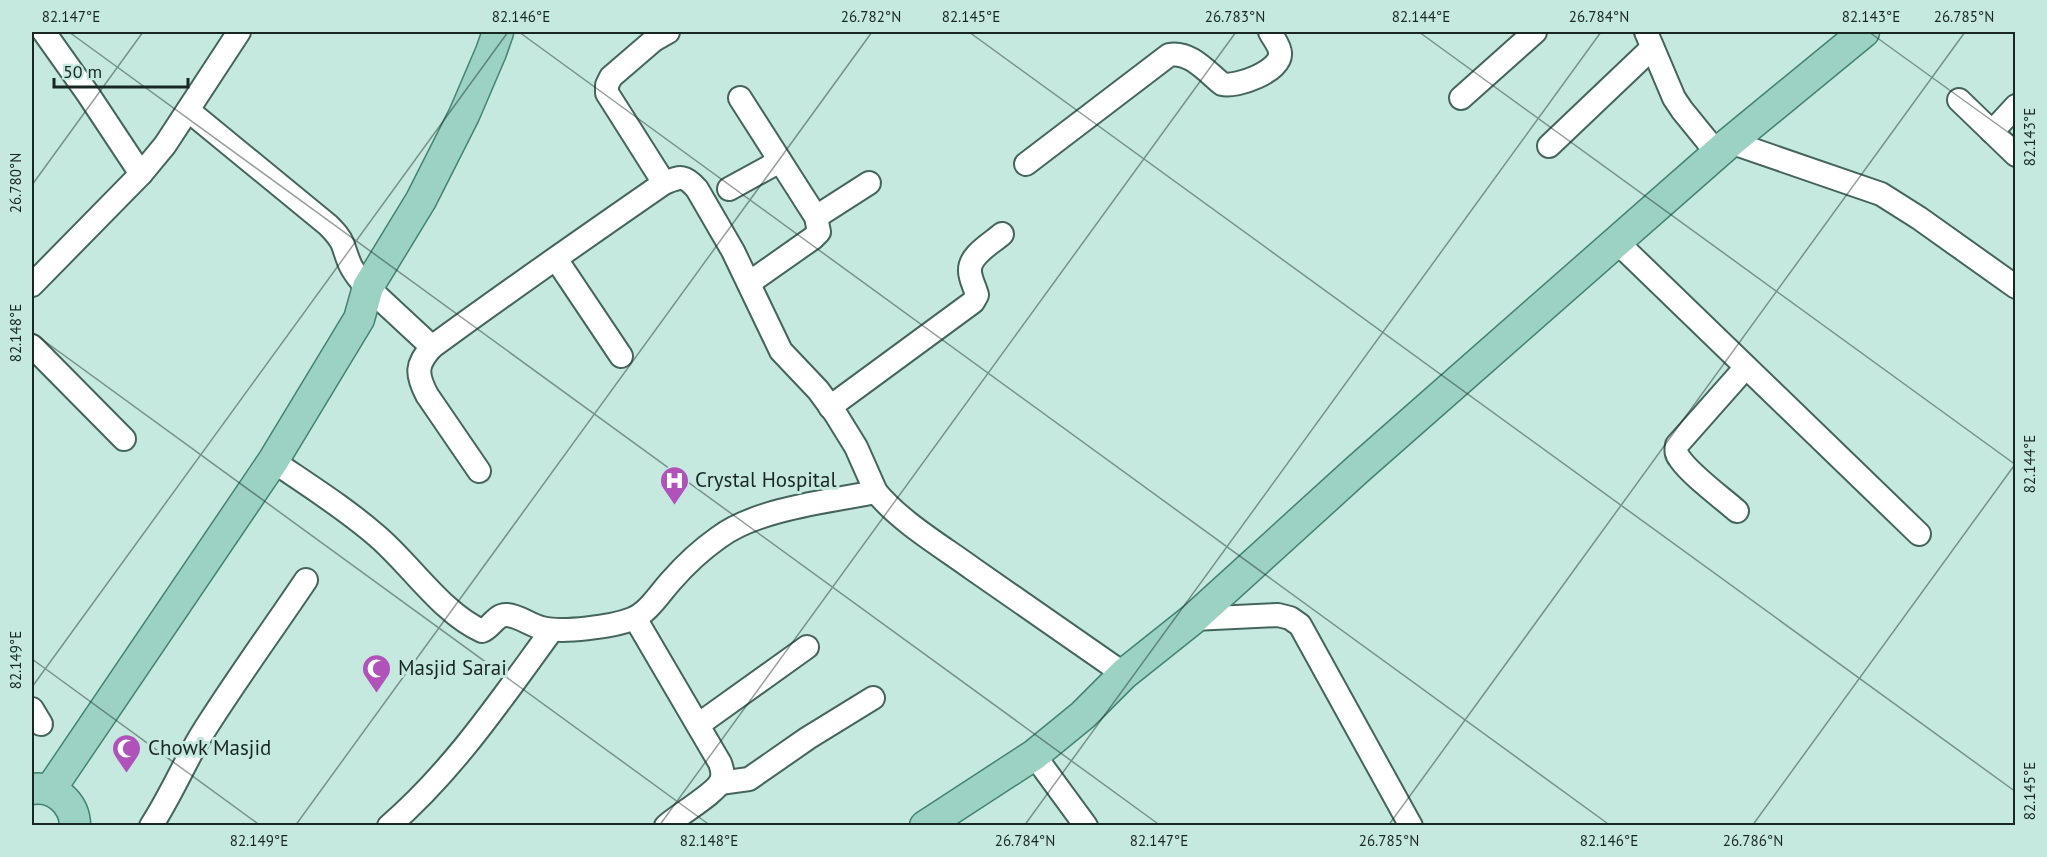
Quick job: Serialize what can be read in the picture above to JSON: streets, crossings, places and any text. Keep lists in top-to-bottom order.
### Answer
{
  "places": {
    "hospital": ["Crystal Hospital"],
    "mosque": ["Masjid Sarai", "Chowk Masjid"]
  },
  "scale_bar": "50 m",
  "coordinates": [
    "82.147°E",
    "82.146°E",
    "26.782°N",
    "82.145°E",
    "26.783°N",
    "82.144°E",
    "26.784°N",
    "82.143°E",
    "26.785°N",
    "26.780°N",
    "82.148°E",
    "82.149°E",
    "26.786°N"
  ]
}
